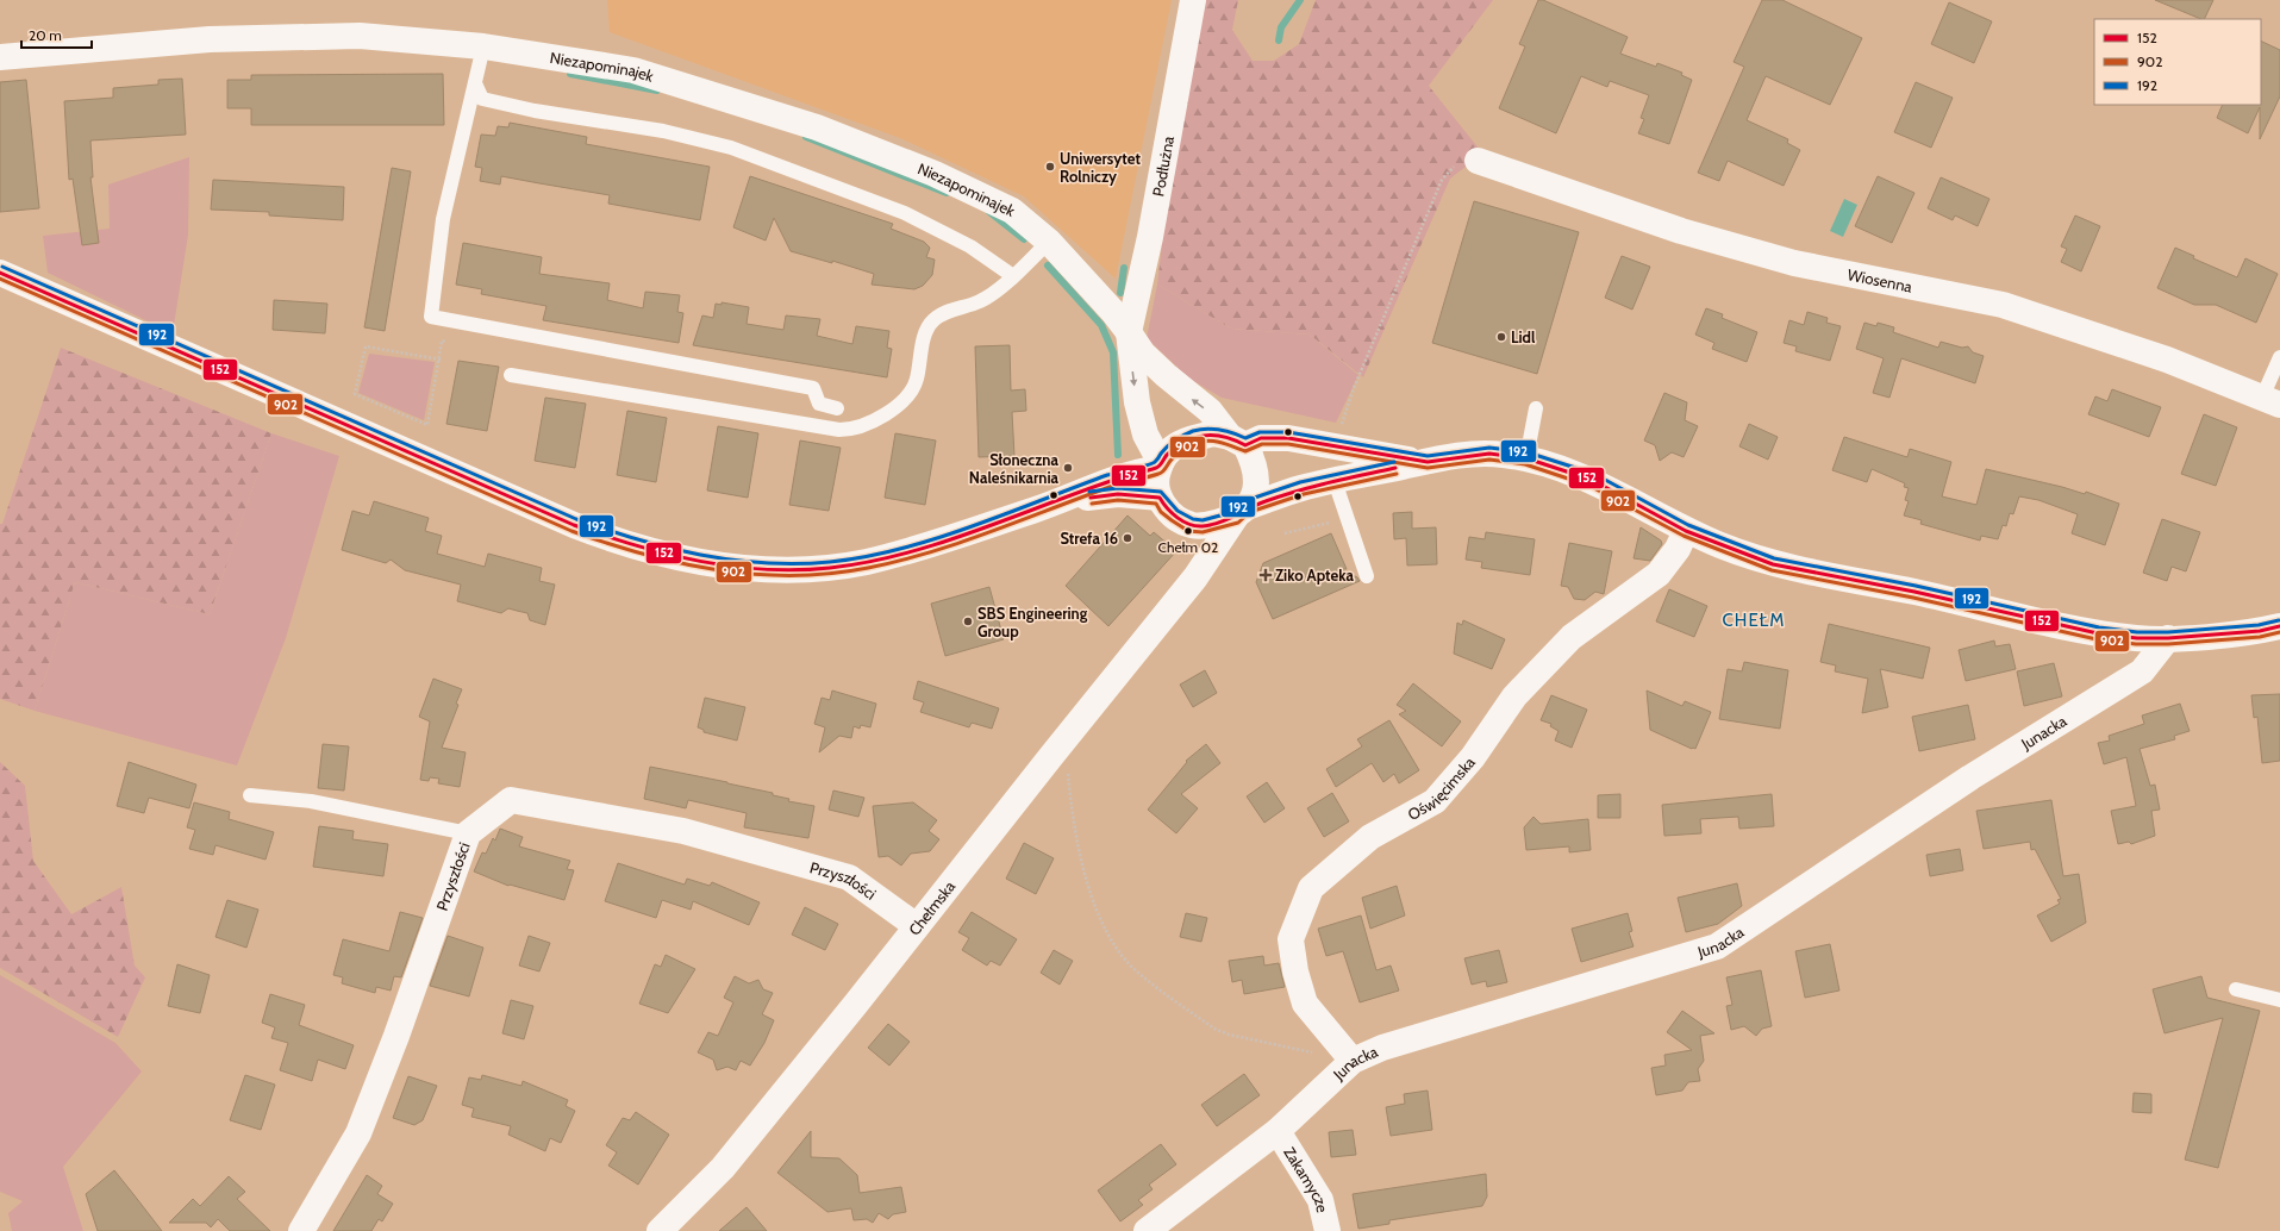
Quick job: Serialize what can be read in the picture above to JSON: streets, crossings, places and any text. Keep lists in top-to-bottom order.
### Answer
{
  "streets": {
    "street": [
      "Niezapominajek",
      "Podłużna",
      "Wiosenna",
      "Junacka",
      "Oświęcimska",
      "Przyszłości",
      "Chełmska",
      "Zakamycze"
    ]
  },
  "crossings": [
    ["Niezapominajek", "Podłużna"],
    ["Podłużna", "Chełmska"],
    ["Junacka", "Oświęcimska"],
    ["Junacka", "Zakamycze"],
    ["Przyszłości", "Chełmska"]
  ],
  "districts": ["CHEŁM"],
  "places": {
    "other": [
      "Uniwersytet Rolniczy",
      "Lidl",
      "Słoneczna Naleśnikarnia",
      "Chełm 02",
      "Strefa 16",
      "SBS Engineering Group"
    ],
    "health": ["Ziko Apteka"]
  },
  "lines": ["transit line 192", "transit line 152", "transit line 902"],
  "legend": ["152", "902", "192"],
  "scale_bar": "20 m"
}
